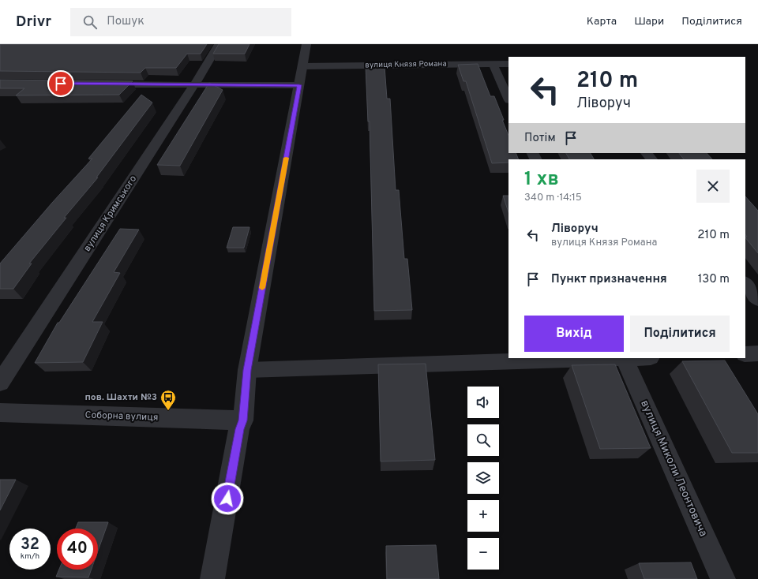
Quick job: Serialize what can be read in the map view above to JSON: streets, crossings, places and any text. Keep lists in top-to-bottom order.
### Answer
{
  "streets": {
    "street": [
      "вулиця Князя Романа",
      "вулиця Кримського",
      "Соборна вулиця",
      "вулиця Миколи Леонтовича"
    ]
  },
  "places": {
    "bus stop": ["пов. Шахти №3"]
  },
  "page": {
    "header": "Drivr",
    "search": "Пошук",
    "nav": ["Карта", "Шари", "Поділитися"],
    "turn": ["210 m", "Ліворуч"],
    "then": "Потім",
    "heading": ["1 хв", "340 m · 14:15"],
    "list": [
      {
        "name": "Ліворуч",
        "note": "вулиця Князя Романа",
        "value": "210 m"
      },
      {
        "name": "Пункт призначення",
        "value": "130 m"
      }
    ],
    "buttons": ["Вихід", "Поділитися"],
    "map_buttons": ["+", "−"],
    "speed": "32 km/h",
    "limit": "40"
  }
}
